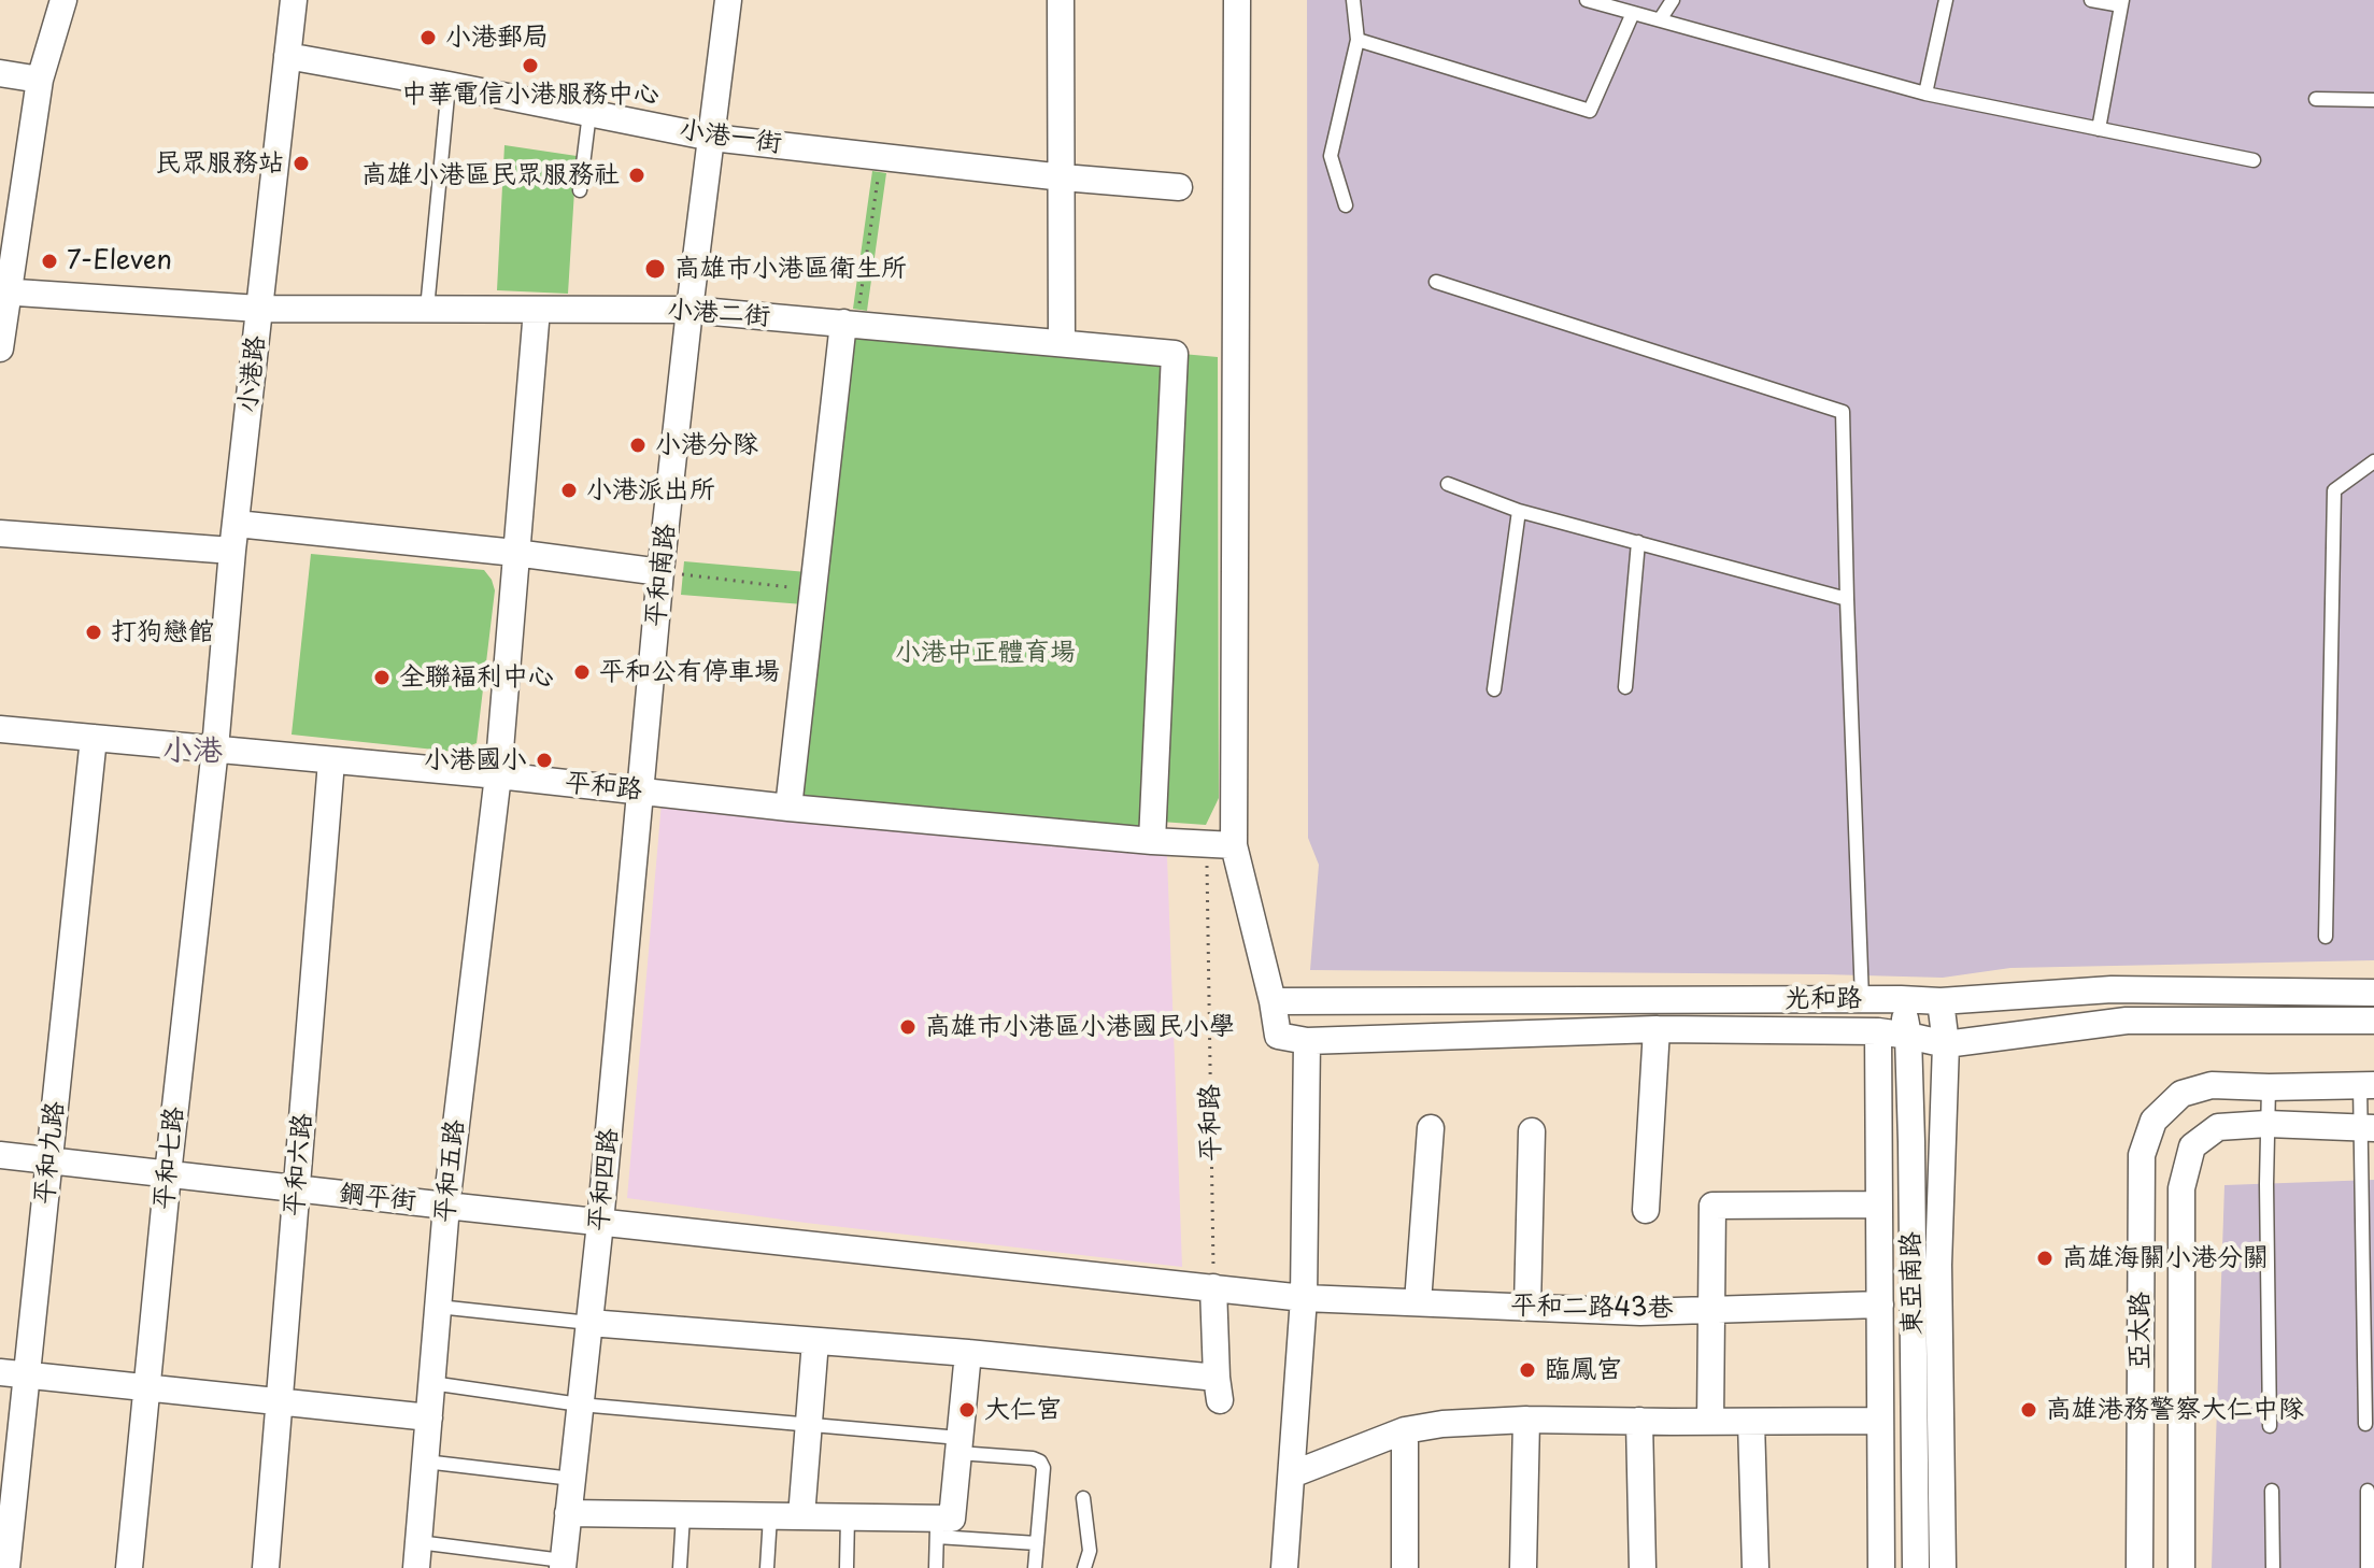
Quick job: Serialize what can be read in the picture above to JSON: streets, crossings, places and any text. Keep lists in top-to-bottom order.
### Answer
{
  "streets": {
    "street": [
      "小港一街",
      "小港二街",
      "小港路",
      "平和南路",
      "平和路",
      "光和路",
      "平和九路",
      "平和七路",
      "平和六路",
      "平和五路",
      "平和四路",
      "鋼平街",
      "東亞南路",
      "平和二路43巷",
      "亞太路"
    ]
  },
  "crossings": [
    ["小港一街", "小港路"],
    ["小港一街", "平和南路"],
    ["小港二街", "小港路"],
    ["小港二街", "平和南路"],
    ["小港二街", "平和路"],
    ["小港二街", "平和五路"],
    ["小港路", "平和路"],
    ["小港路", "平和七路"],
    ["平和南路", "平和路"],
    ["平和南路", "平和四路"],
    ["平和路", "平和九路"],
    ["平和路", "平和七路"],
    ["平和路", "平和六路"],
    ["平和路", "平和五路"],
    ["平和路", "平和四路"],
    ["平和路", "鋼平街"],
    ["平和路", "平和二路43巷"],
    ["光和路", "東亞南路"],
    ["平和九路", "鋼平街"],
    ["平和七路", "鋼平街"],
    ["平和六路", "鋼平街"],
    ["平和五路", "鋼平街"],
    ["平和四路", "鋼平街"],
    ["鋼平街", "平和二路43巷"]
  ],
  "districts": ["小港"],
  "parks": ["小港中正體育場"],
  "places": [
    "小港郵局",
    "中華電信小港服務中心",
    "民眾服務站",
    "高雄小港區民眾服務社",
    "7-Eleven",
    "高雄市小港區衛生所",
    "小港分隊",
    "小港派出所",
    "打狗戀館",
    "平和公有停車場",
    "全聯褔利中心",
    "小港國小",
    "高雄市小港區小港國民小學",
    "高雄海關小港分關",
    "臨鳳宮",
    "大仁宮",
    "高雄港務警察大仁中隊"
  ]
}
